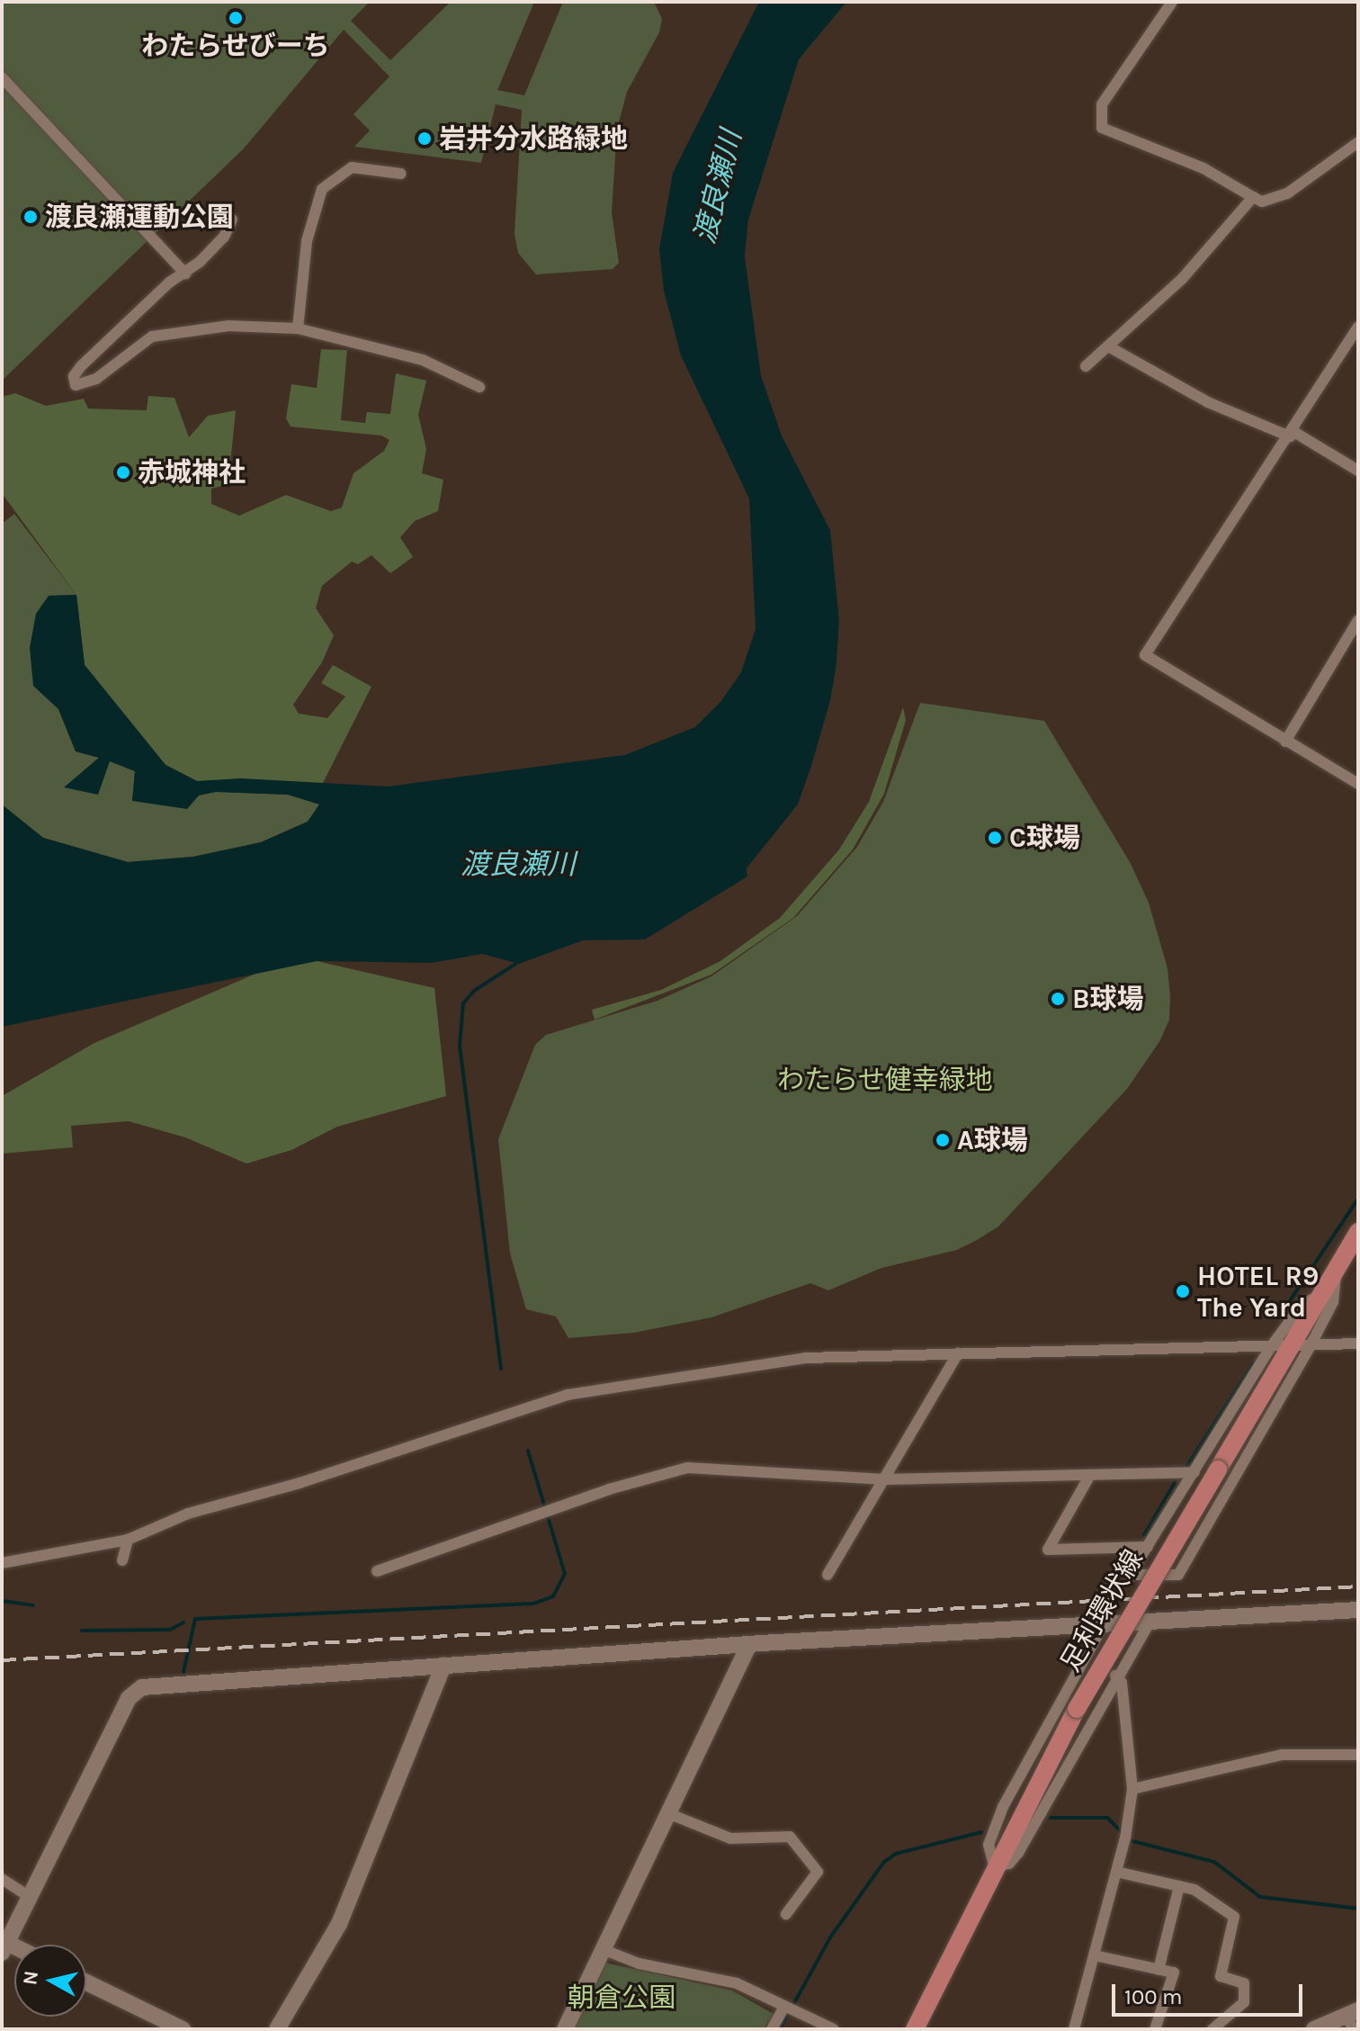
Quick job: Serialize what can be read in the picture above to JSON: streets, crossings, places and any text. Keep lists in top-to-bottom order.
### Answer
{
  "streets": {
    "main road": ["足利環状線"]
  },
  "water": ["渡良瀬川"],
  "parks": ["わたらせ健幸緑地", "朝倉公園"],
  "places": [
    "わたらせびーち",
    "岩井分水路緑地",
    "渡良瀬運動公園",
    "赤城神社",
    "C球場",
    "B球場",
    "A球場",
    "HOTEL R9 The Yard"
  ],
  "scale_bar": "100 m",
  "north": "left"
}
